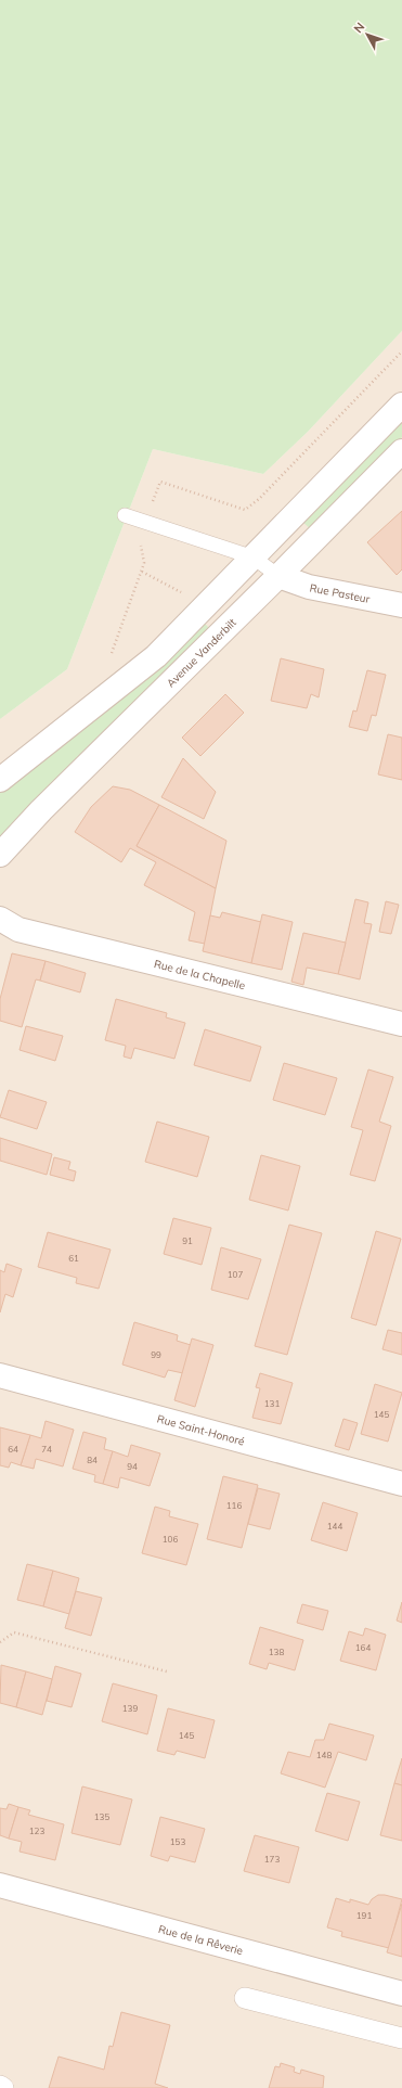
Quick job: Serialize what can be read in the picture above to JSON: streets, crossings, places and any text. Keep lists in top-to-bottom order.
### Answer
{
  "streets": {
    "street": [
      "Rue Pasteur",
      "Avenue Vanderbilt",
      "Rue de la Chapelle",
      "Rue Saint-Honoré",
      "Rue de la Rêverie"
    ]
  },
  "crossings": [
    ["Rue Pasteur", "Avenue Vanderbilt"]
  ],
  "house_numbers": [
    "91",
    "61",
    "107",
    "99",
    "131",
    "145",
    "64",
    "74",
    "84",
    "94",
    "116",
    "144",
    "106",
    "164",
    "138",
    "139",
    "145",
    "148",
    "135",
    "123",
    "153",
    "173",
    "191"
  ],
  "north": "top left"
}
